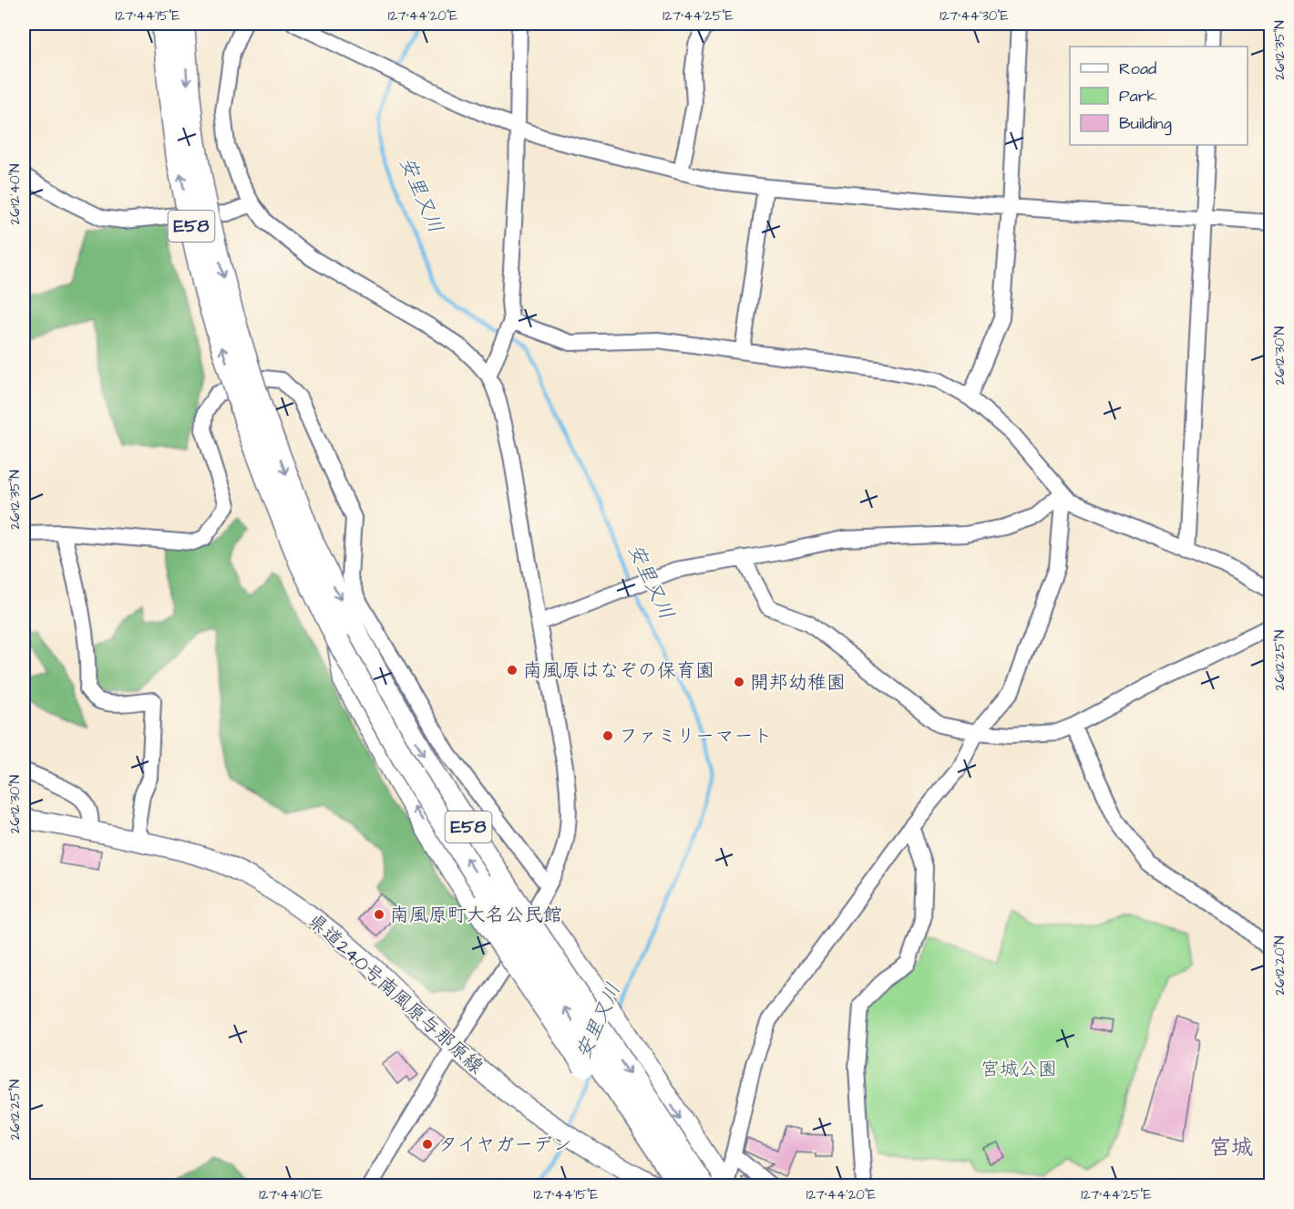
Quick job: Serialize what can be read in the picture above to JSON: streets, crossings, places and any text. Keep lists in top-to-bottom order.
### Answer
{
  "streets": {
    "highway": ["E58"],
    "main road": ["県道240号南風原与那原線"]
  },
  "districts": ["宮城"],
  "water": ["安里又川"],
  "parks": ["宮城公園"],
  "places": [
    "南風原はなぞの保育園",
    "開邦幼稚園",
    "ファミリーマート",
    "南風原町大名公民館",
    "タイヤガーデン"
  ],
  "legend": ["Road", "Park", "Building"],
  "coordinates": [
    "127°44'15\"E",
    "127°44'20\"E",
    "127°44'25\"E",
    "127°44'30\"E",
    "26°12'35\"N",
    "26°12'40\"N",
    "26°12'30\"N",
    "26°12'25\"N",
    "26°12'20\"N",
    "127°44'10\"E"
  ]
}
